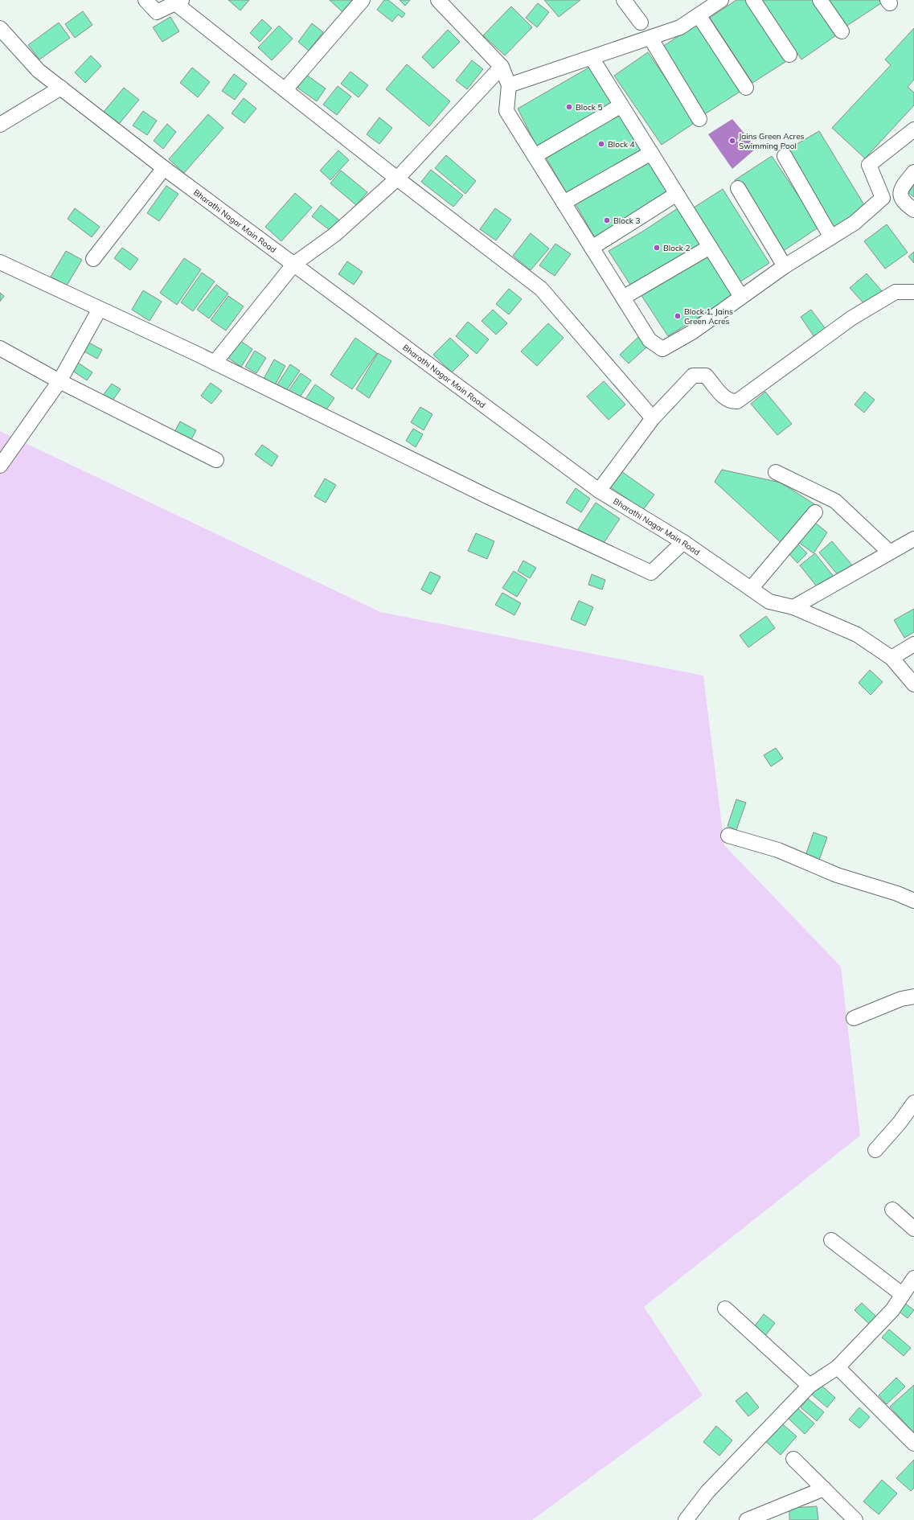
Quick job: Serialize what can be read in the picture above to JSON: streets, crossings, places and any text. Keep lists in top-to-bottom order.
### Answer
{
  "streets": {
    "street": ["Bharathi Nagar Main Road"]
  },
  "places": [
    "Block 5",
    "Jains Green Acres Swimming Pool",
    "Block 4",
    "Block 3",
    "Block 2",
    "Block 1, Jains Green Acres"
  ]
}
